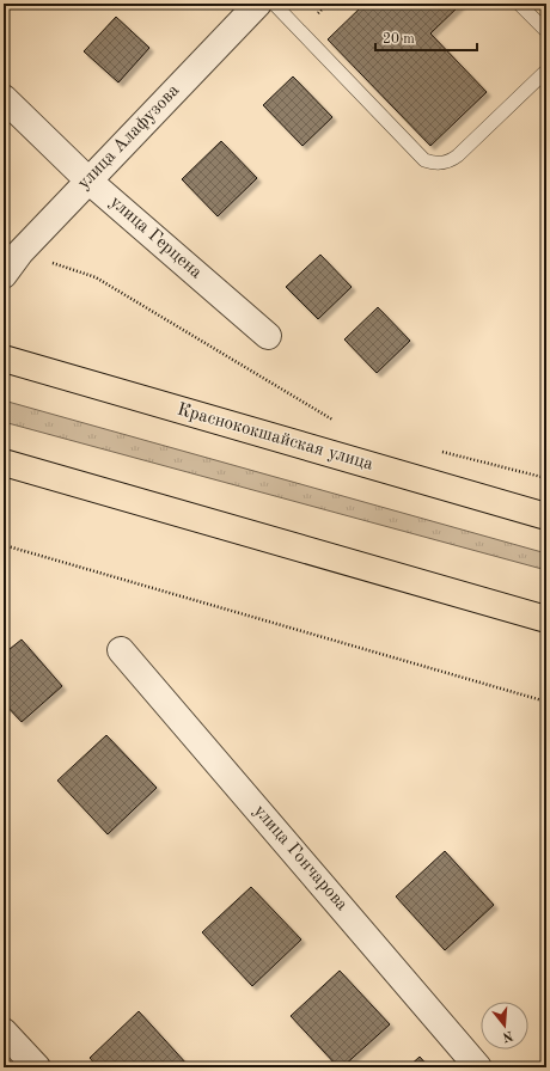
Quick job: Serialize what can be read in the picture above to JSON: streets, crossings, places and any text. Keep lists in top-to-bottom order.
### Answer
{
  "streets": {
    "main road": ["Краснококшайская улица"],
    "street": ["улица Алафузова", "улица Герцена", "улица Гончарова"]
  },
  "crossings": [
    ["улица Алафузова", "улица Герцена"]
  ],
  "scale_bar": "20 m",
  "north": "bottom"
}
